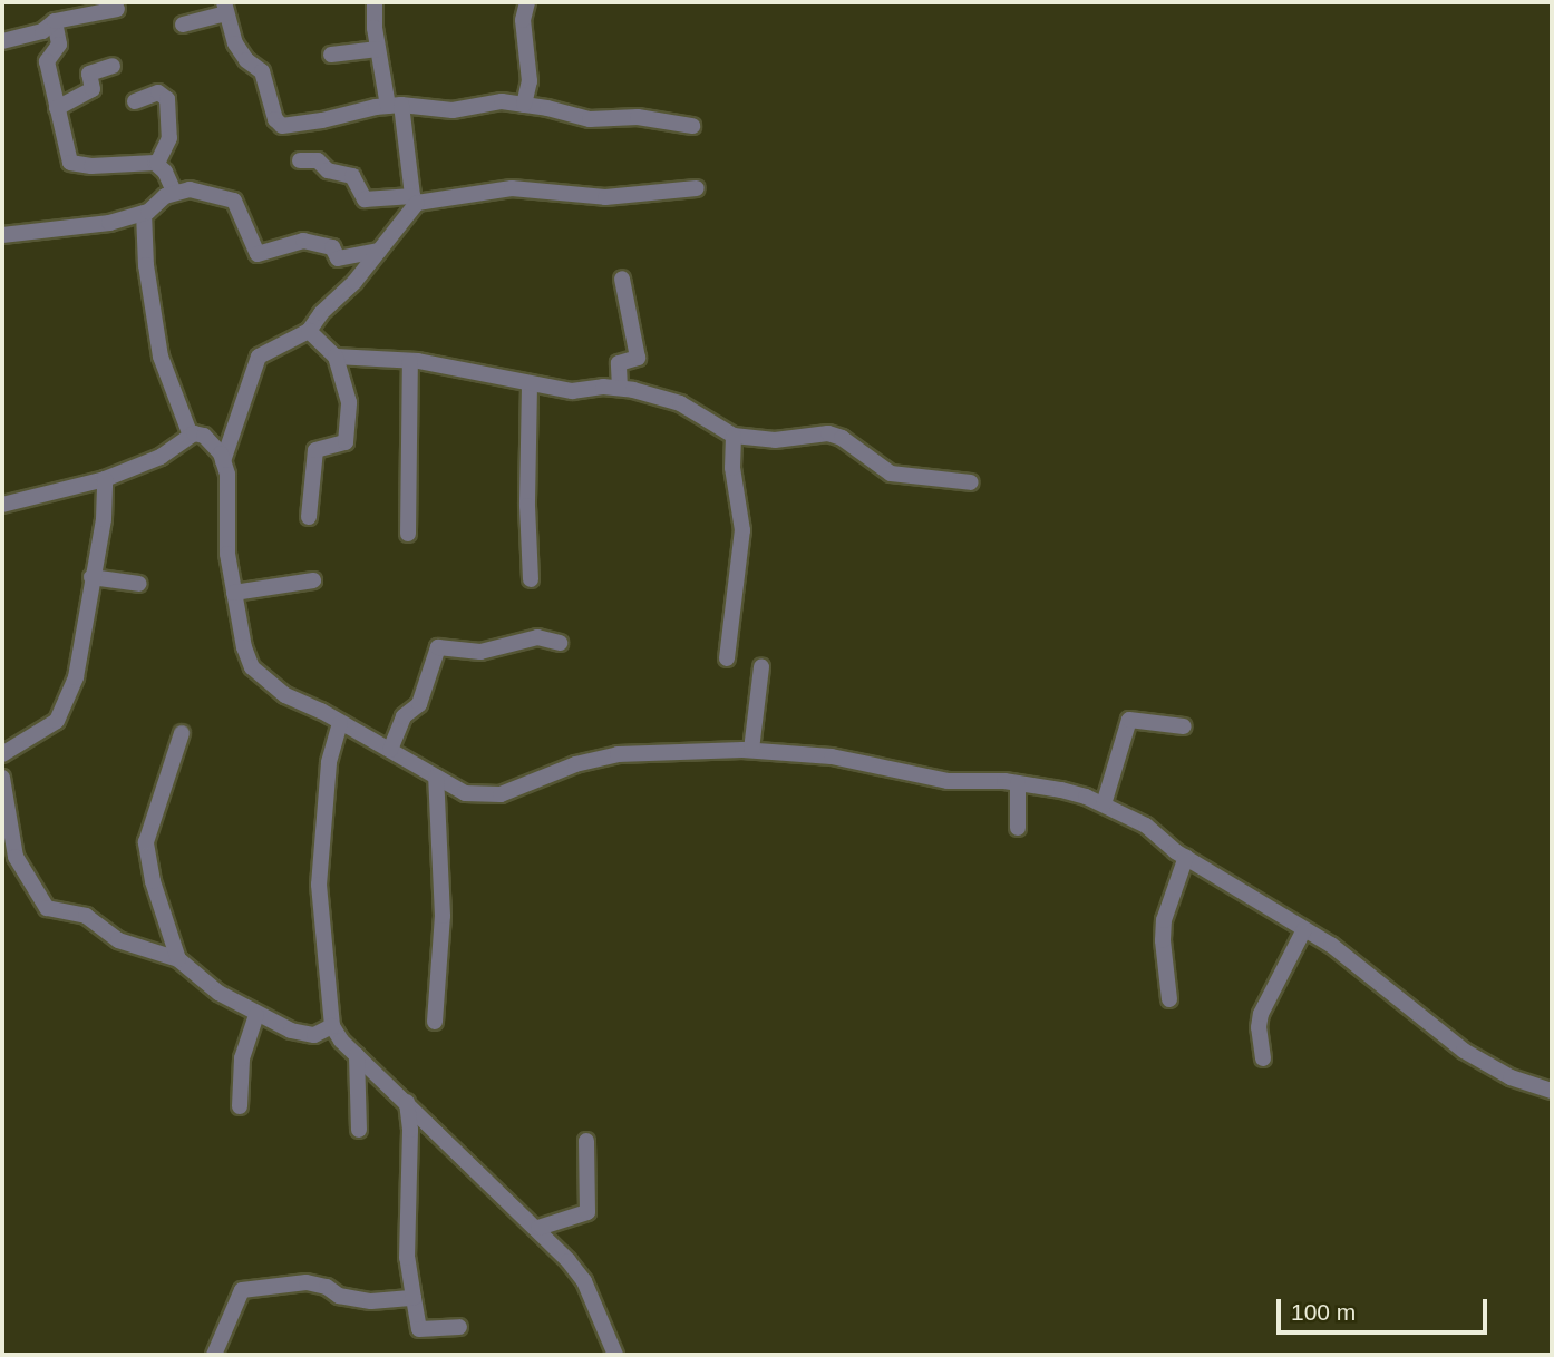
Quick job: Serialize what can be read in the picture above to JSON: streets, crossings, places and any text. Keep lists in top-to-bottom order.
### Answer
{
  "scale_bar": "100 m"
}
